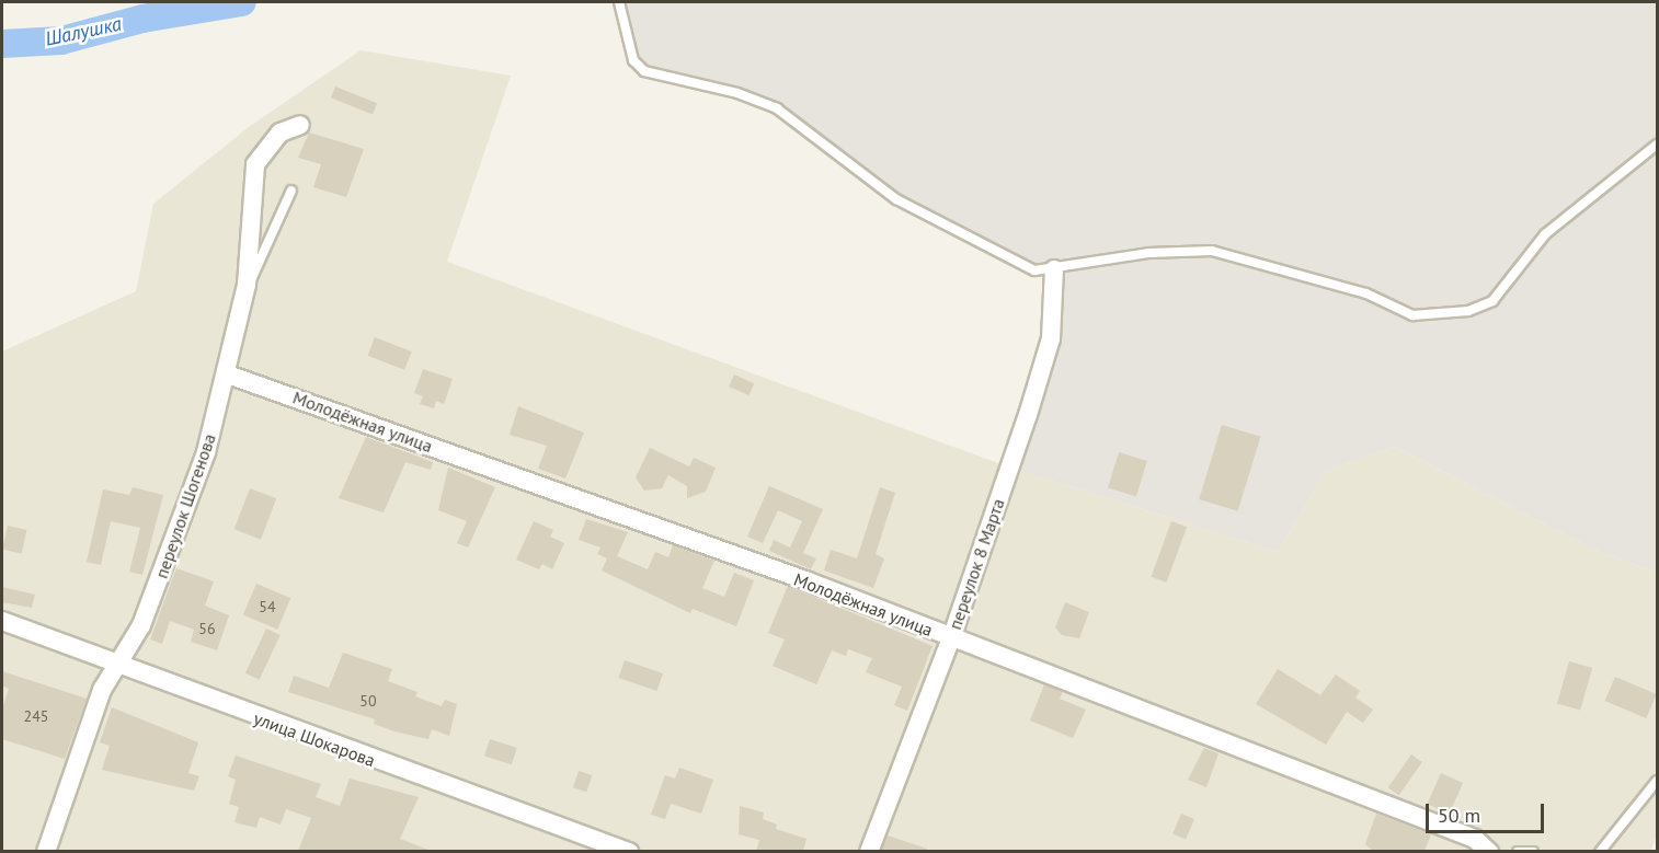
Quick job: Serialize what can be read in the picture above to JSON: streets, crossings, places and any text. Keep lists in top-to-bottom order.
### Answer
{
  "streets": {
    "street": [
      "Молодёжная улица",
      "переулок Шогенова",
      "переулок 8 Марта",
      "улица Шокарова"
    ]
  },
  "crossings": [
    ["Молодёжная улица", "переулок Шогенова"],
    ["Молодёжная улица", "переулок 8 Марта"],
    ["переулок Шогенова", "улица Шокарова"]
  ],
  "water": ["Шалушка"],
  "house_numbers": [
    "54",
    "56",
    "50",
    "245"
  ],
  "scale_bar": "50 m"
}
